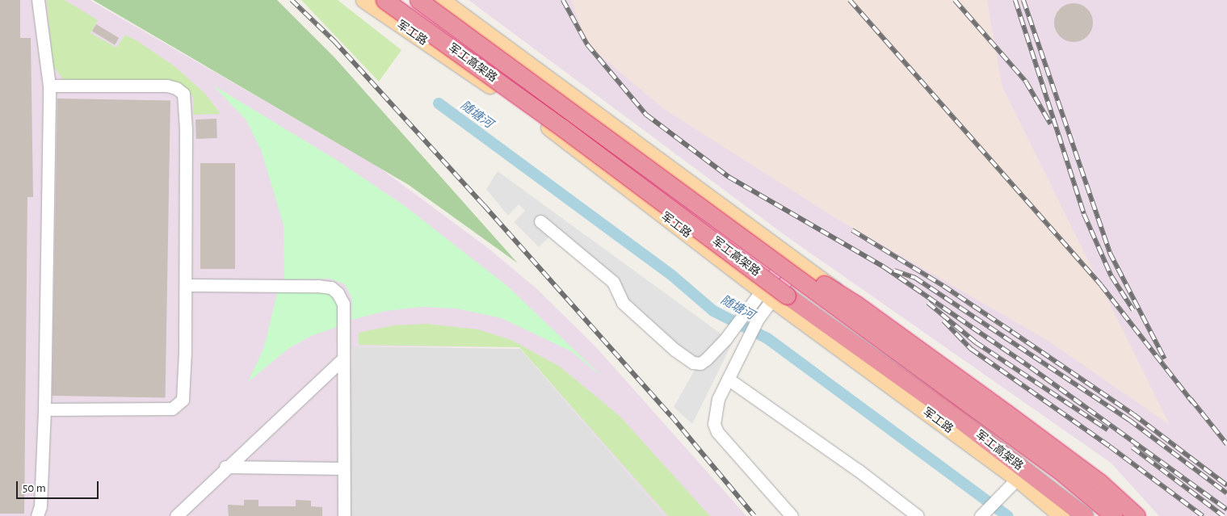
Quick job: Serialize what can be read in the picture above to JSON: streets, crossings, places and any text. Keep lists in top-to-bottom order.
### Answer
{
  "streets": {
    "highway": ["军工高架路"],
    "main road": ["军工路"]
  },
  "water": ["随塘河"],
  "scale_bar": "50 m"
}
